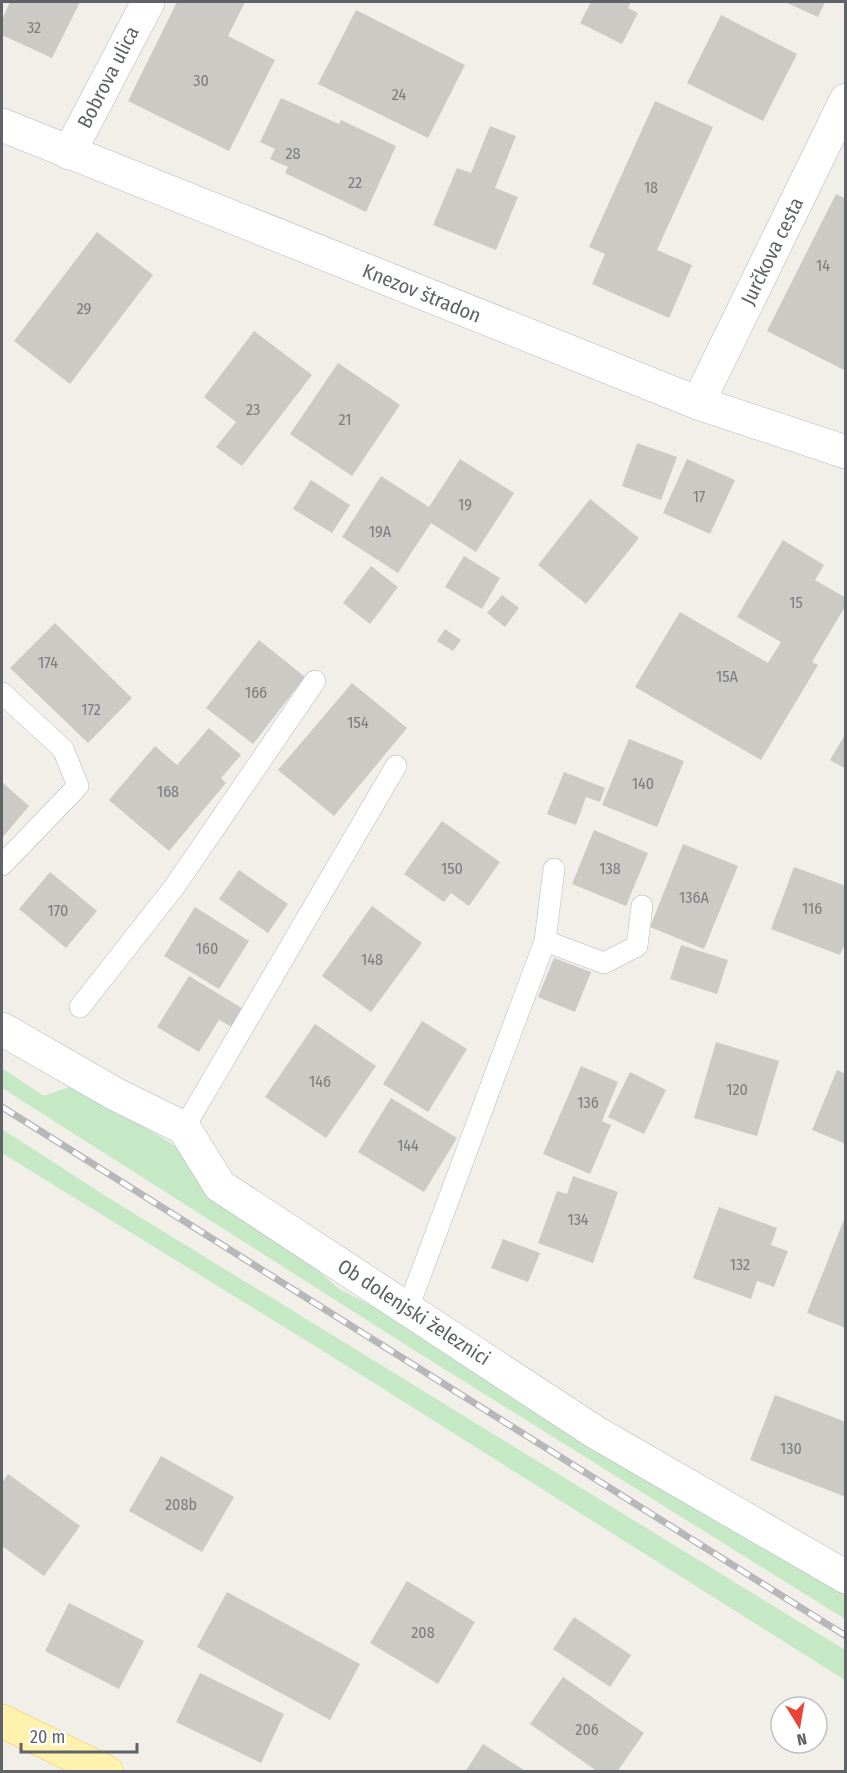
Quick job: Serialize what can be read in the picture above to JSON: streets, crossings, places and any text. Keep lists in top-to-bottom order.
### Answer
{
  "streets": {
    "street": [
      "Bobrova ulica",
      "Jurčkova cesta",
      "Knezov štradon",
      "Ob dolenjski železnici"
    ]
  },
  "crossings": [
    ["Bobrova ulica", "Knezov štradon"],
    ["Jurčkova cesta", "Knezov štradon"]
  ],
  "house_numbers": [
    "32",
    "30",
    "24",
    "28",
    "22",
    "18",
    "14",
    "29",
    "23",
    "21",
    "17",
    "19",
    "19A",
    "15",
    "174",
    "15A",
    "166",
    "172",
    "154",
    "140",
    "168",
    "150",
    "138",
    "136A",
    "116",
    "170",
    "160",
    "148",
    "146",
    "120",
    "136",
    "144",
    "134",
    "132",
    "130",
    "208b",
    "208",
    "206"
  ],
  "scale_bar": "20 m",
  "north": "bottom"
}
